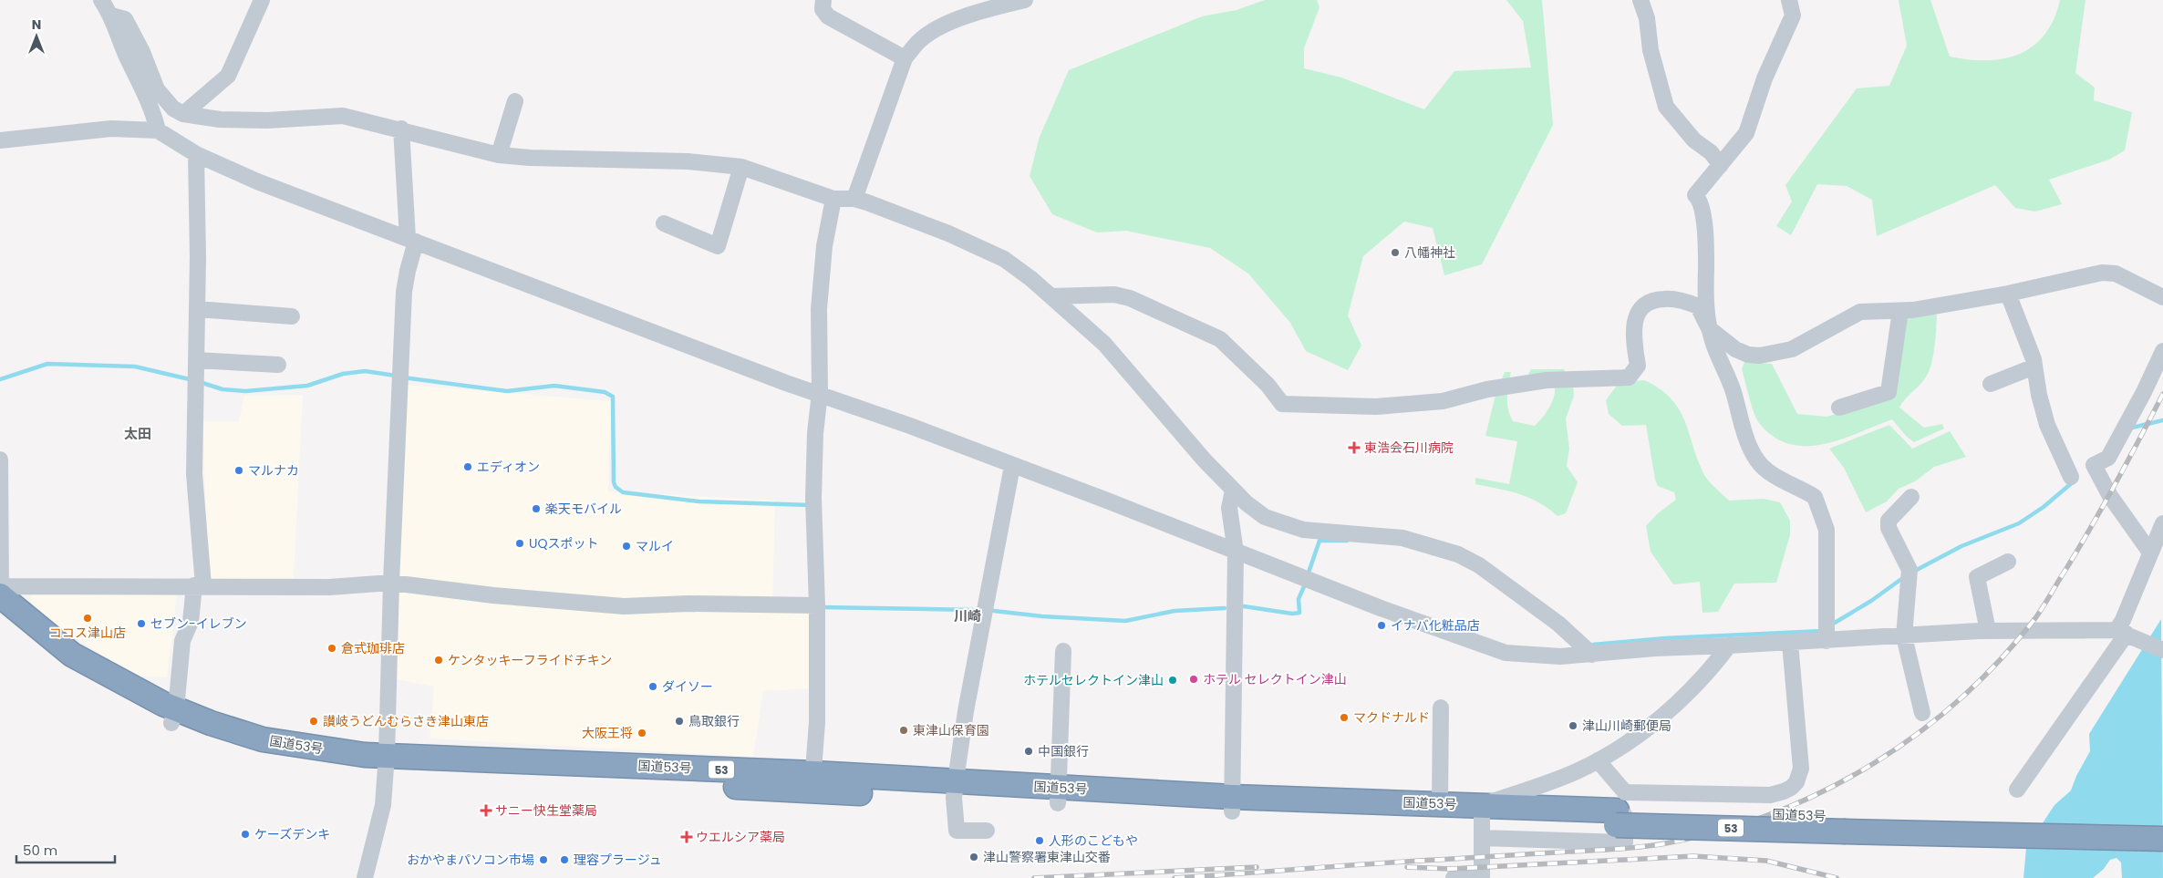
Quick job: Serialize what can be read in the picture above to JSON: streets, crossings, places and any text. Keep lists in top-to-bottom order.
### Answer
{
  "streets": {
    "highway": ["国道53号", "53"]
  },
  "districts": ["太田", "川崎"],
  "places": {
    "other": [
      "八幡神社",
      "エディオン",
      "マルナカ",
      "楽天モバイル",
      "UQスポット",
      "マルイ",
      "ココス津山店",
      "セブン-イレブン",
      "イナバ化粧品店",
      "倉式珈琲店",
      "ケンタッキーフライドチキン",
      "ホテル セレクトイン津山",
      "ホテルセレクトイン津山",
      "ダイソー",
      "マクドナルド",
      "讃岐うどんむらさき津山東店",
      "鳥取銀行",
      "津山川崎郵便局",
      "東津山保育園",
      "大阪王将",
      "中国銀行",
      "ケーズデンキ",
      "人形のこどもや",
      "津山警察署東津山交番",
      "おかやまパソコン市場",
      "理容プラージュ"
    ],
    "health": ["東浩会石川病院", "サニー快生堂薬局", "ウエルシア薬局"]
  },
  "scale_bar": "50 m",
  "north": "top"
}
